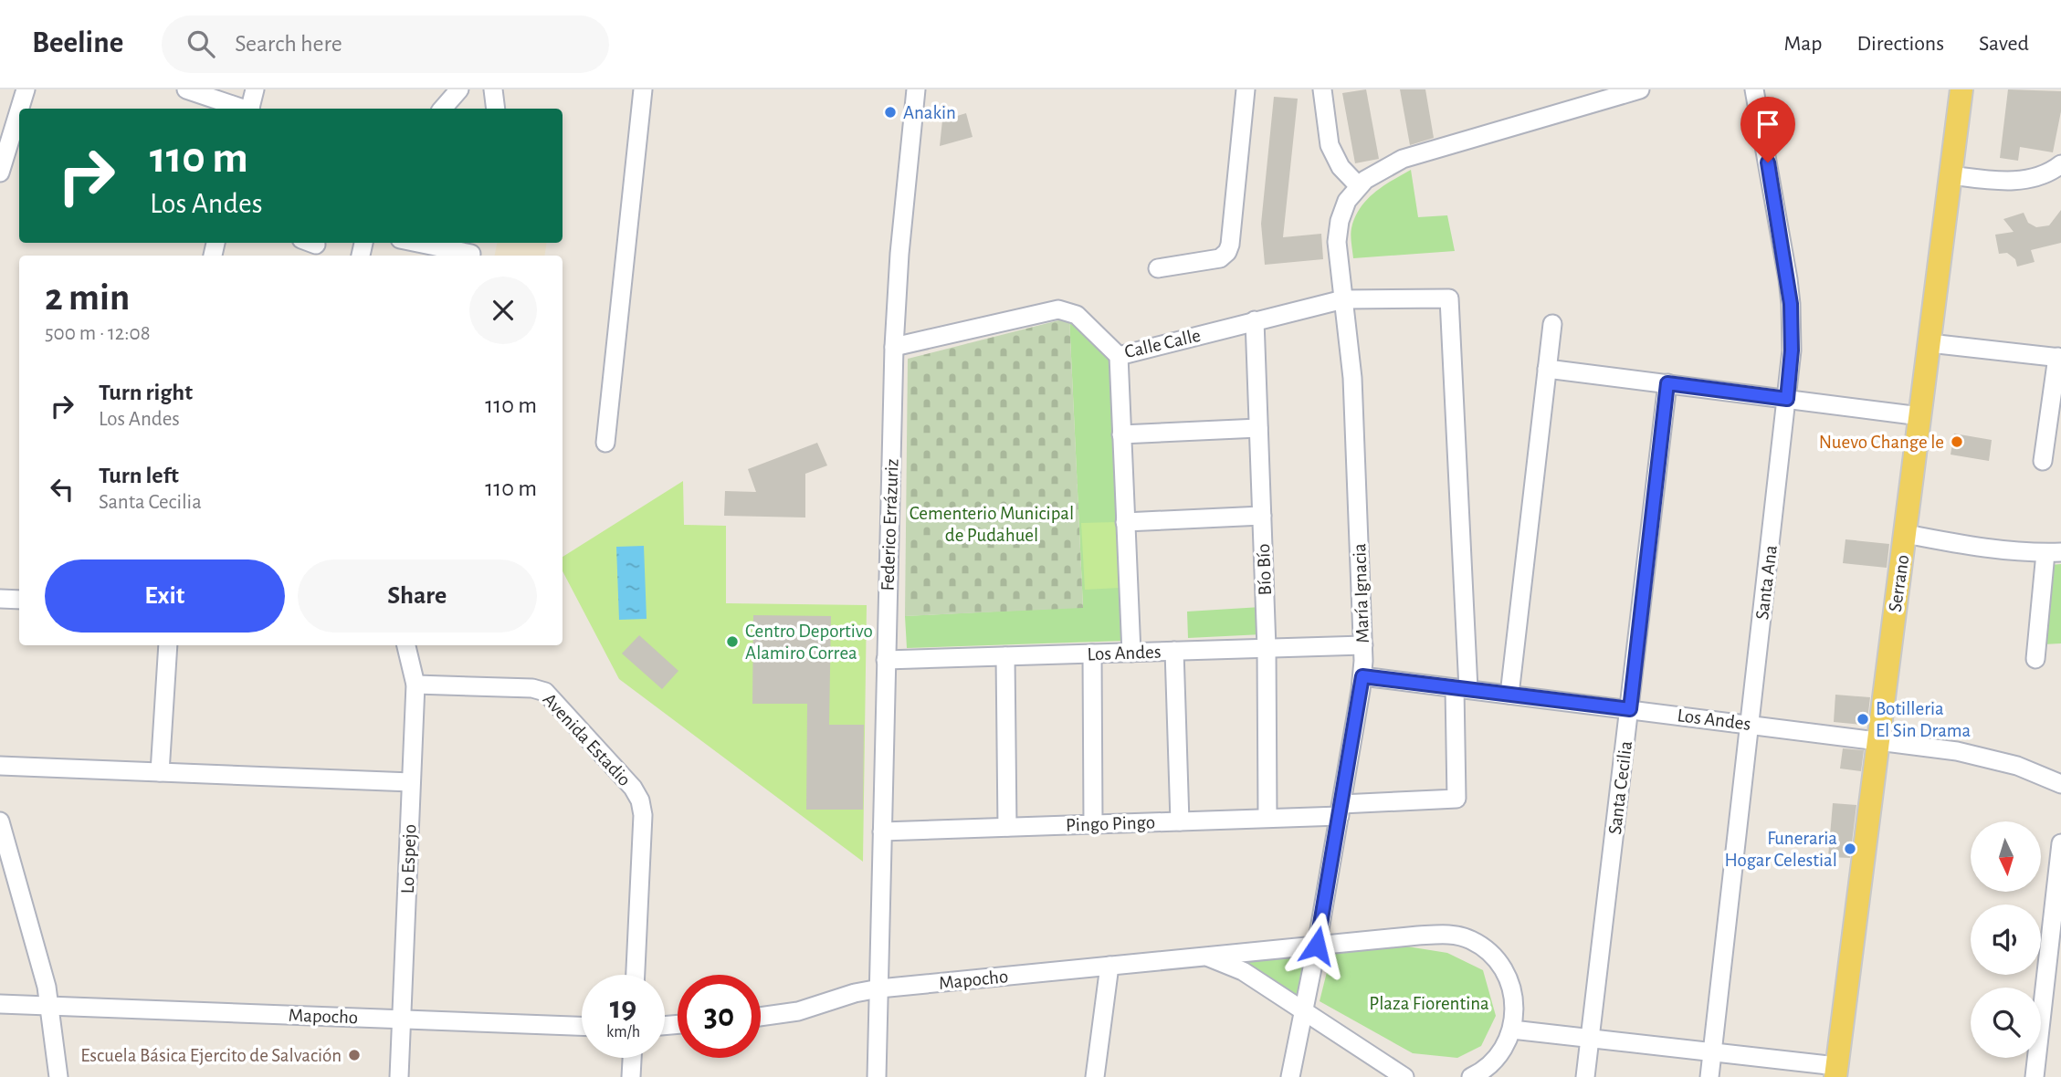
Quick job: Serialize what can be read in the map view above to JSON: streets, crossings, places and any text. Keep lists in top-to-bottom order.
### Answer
{
  "streets": {
    "main road": ["Serrano"],
    "street": [
      "Calle Calle",
      "Federico Errázuriz",
      "Bío Bío",
      "Santa Ana",
      "María Ignacia",
      "Los Andes",
      "Avenida Estadio",
      "Santa Cecilia",
      "Pingo Pingo",
      "Lo Espejo",
      "Mapocho"
    ]
  },
  "crossings": [
    ["Calle Calle", "Federico Errázuriz"],
    ["Calle Calle", "Bío Bío"],
    ["Calle Calle", "María Ignacia"],
    ["Calle Calle", "Los Andes"],
    ["Calle Calle", "Pingo Pingo"],
    ["Federico Errázuriz", "Los Andes"],
    ["Federico Errázuriz", "Pingo Pingo"],
    ["Federico Errázuriz", "Mapocho"],
    ["Bío Bío", "Los Andes"],
    ["Bío Bío", "Pingo Pingo"],
    ["Santa Ana", "Los Andes"],
    ["Serrano", "Los Andes"],
    ["María Ignacia", "Los Andes"],
    ["María Ignacia", "Pingo Pingo"],
    ["María Ignacia", "Mapocho"],
    ["Los Andes", "Santa Cecilia"],
    ["Los Andes", "Pingo Pingo"],
    ["Avenida Estadio", "Lo Espejo"],
    ["Lo Espejo", "Mapocho"]
  ],
  "parks": ["Cementerio Municipal de Pudahuel", "Plaza Fiorentina"],
  "places": [
    "Anakin",
    "Nuevo Change le",
    "Centro Deportivo Alamiro Correa",
    "Botilleria El Sin Drama",
    "Funeraria Hogar Celestial",
    "Escuela Básica Ejercito de Salvación"
  ],
  "north": "bottom",
  "page": {
    "header": "Beeline",
    "search": "Search here",
    "nav": ["Map", "Directions", "Saved"],
    "turn": ["110 m", "Los Andes"],
    "heading": ["2 min", "500 m · 12:08"],
    "list": [
      {
        "name": "Turn right",
        "note": "Los Andes",
        "value": "110 m"
      },
      {
        "name": "Turn left",
        "note": "Santa Cecilia",
        "value": "110 m"
      }
    ],
    "buttons": ["Exit", "Share"],
    "speed": "19 km/h",
    "limit": "30"
  }
}
